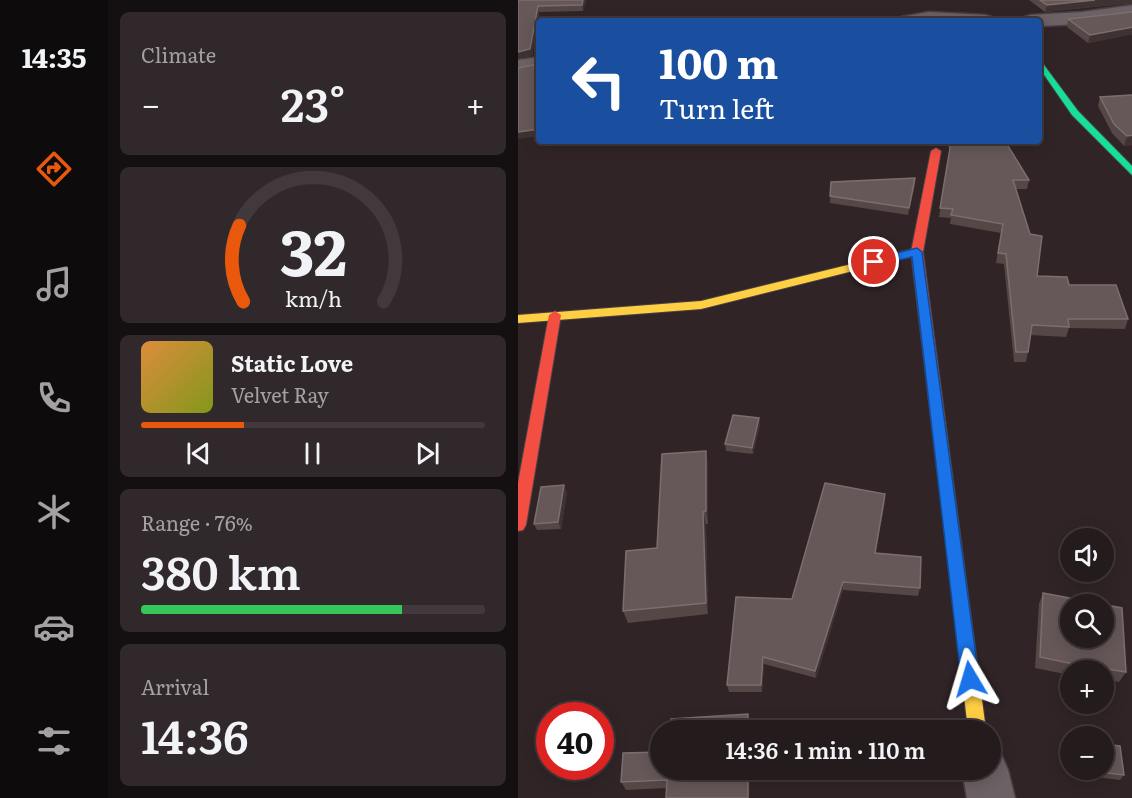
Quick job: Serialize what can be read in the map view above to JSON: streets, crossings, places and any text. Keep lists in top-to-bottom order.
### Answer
{
  "page": {
    "tabs": "14:35",
    "tile": [
      "Climate",
      ["Range · 76%", "380 km"],
      ["Arrival", "14:36"]
    ],
    "turn": ["100 m", "Turn left"],
    "heat": ["−", "23°", "+"],
    "song": ["Static Love", "Velvet Ray"],
    "map_buttons": ["+", "−"],
    "limit": "40",
    "trip": "14:36 · 1 min · 110 m",
    "gauge": ["32", "km/h"]
  }
}
